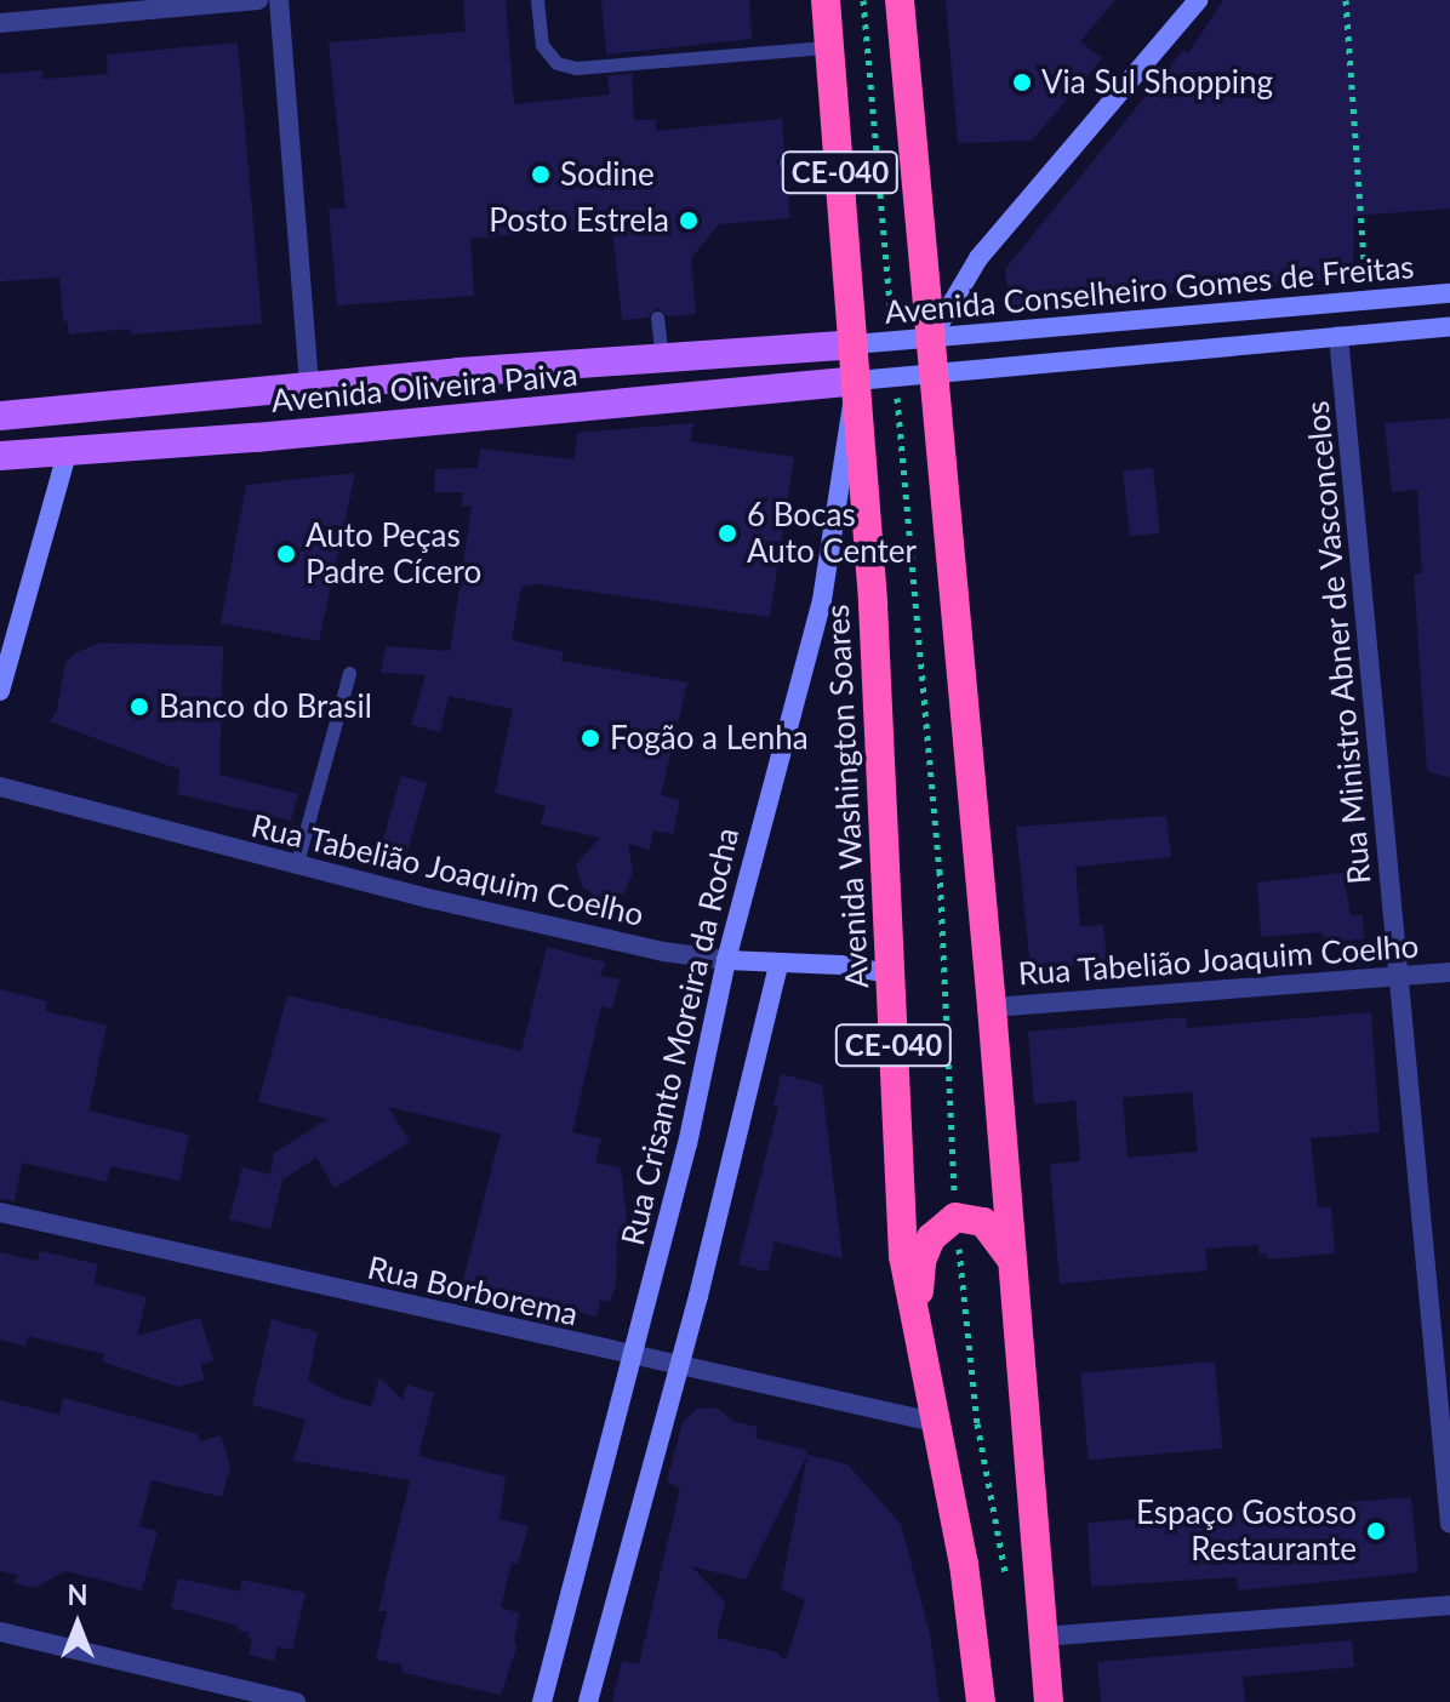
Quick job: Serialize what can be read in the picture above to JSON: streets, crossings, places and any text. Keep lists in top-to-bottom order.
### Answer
{
  "streets": {
    "highway": ["CE-040", "Avenida Washington Soares"],
    "main road": [
      "Avenida Conselheiro Gomes de Freitas",
      "Avenida Oliveira Paiva",
      "Rua Tabelião Joaquim Coelho",
      "Rua Crisanto Moreira da Rocha"
    ],
    "street": ["Rua Ministro Abner de Vasconcelos", "Rua Borborema"]
  },
  "crossings": [
    ["CE-040", "Avenida Conselheiro Gomes de Freitas"],
    ["CE-040", "Rua Tabelião Joaquim Coelho"],
    ["Avenida Conselheiro Gomes de Freitas", "Avenida Oliveira Paiva"],
    ["Avenida Conselheiro Gomes de Freitas", "Rua Ministro Abner de Vasconcelos"],
    ["Avenida Conselheiro Gomes de Freitas", "Avenida Washington Soares"],
    ["Avenida Conselheiro Gomes de Freitas", "Rua Crisanto Moreira da Rocha"],
    ["Avenida Oliveira Paiva", "Avenida Washington Soares"],
    ["Avenida Oliveira Paiva", "Rua Crisanto Moreira da Rocha"],
    ["Rua Ministro Abner de Vasconcelos", "Rua Tabelião Joaquim Coelho"],
    ["Avenida Washington Soares", "Rua Tabelião Joaquim Coelho"],
    ["Avenida Washington Soares", "Rua Crisanto Moreira da Rocha"],
    ["Avenida Washington Soares", "Rua Borborema"],
    ["Rua Tabelião Joaquim Coelho", "Rua Crisanto Moreira da Rocha"],
    ["Rua Crisanto Moreira da Rocha", "Rua Borborema"]
  ],
  "places": [
    "Via Sul Shopping",
    "Sodine",
    "Posto Estrela",
    "6 Bocas Auto Center",
    "Auto Peças Padre Cícero",
    "Banco do Brasil",
    "Fogão a Lenha",
    "Espaço Gostoso Restaurante"
  ],
  "north": "top"
}
